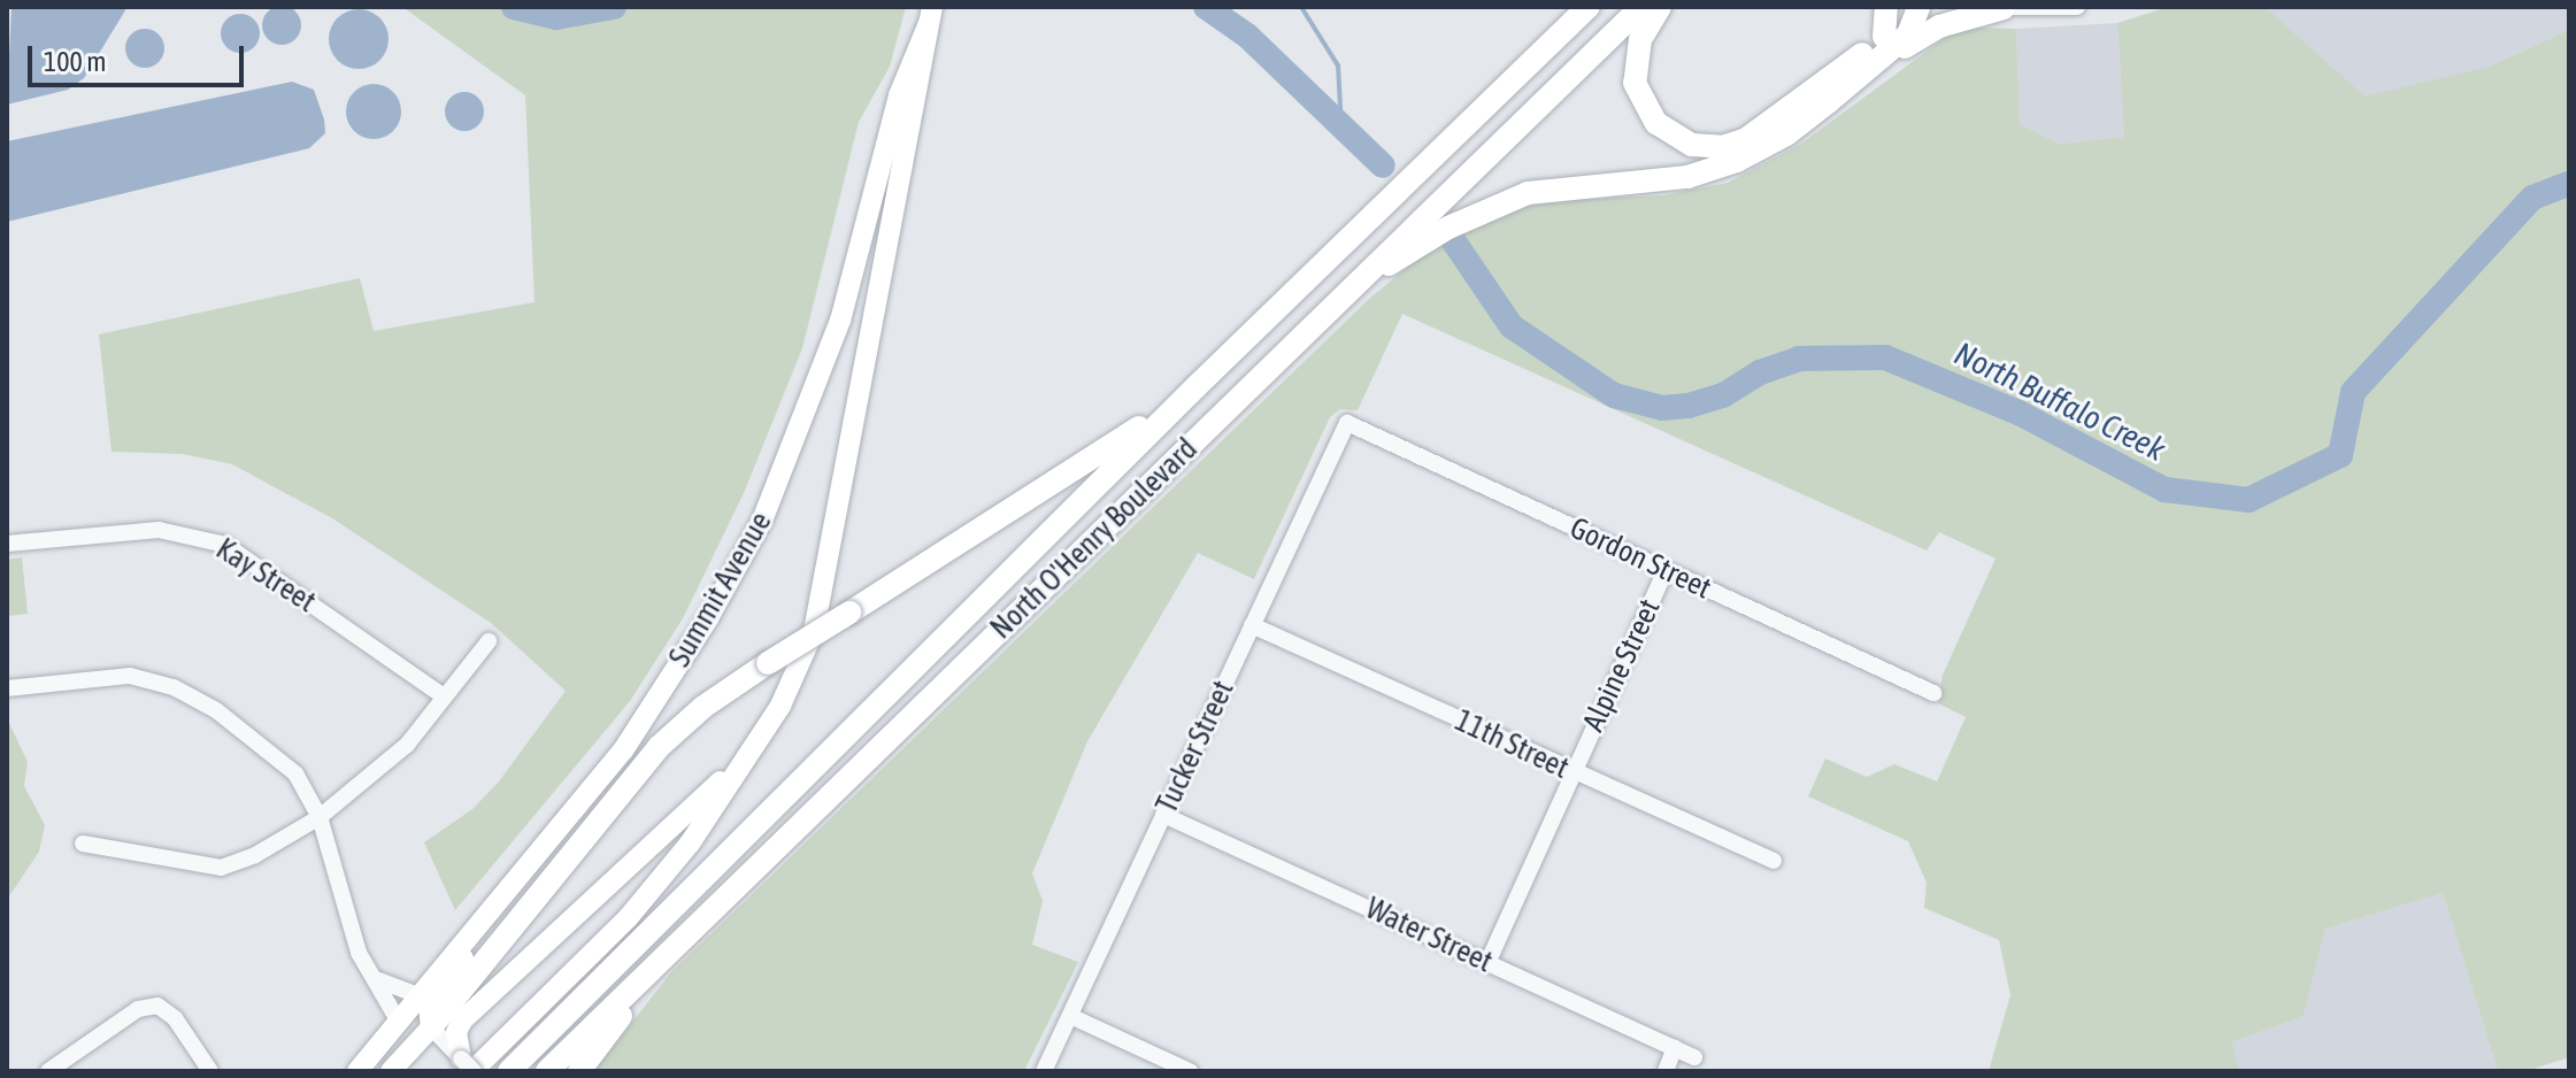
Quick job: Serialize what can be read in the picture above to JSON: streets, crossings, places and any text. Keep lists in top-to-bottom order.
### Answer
{
  "streets": {
    "highway": ["North O'Henry Boulevard"],
    "main road": ["Summit Avenue"],
    "street": [
      "Gordon Street",
      "Kay Street",
      "Alpine Street",
      "11th Street",
      "Tucker Street",
      "Water Street"
    ]
  },
  "crossings": [
    ["Gordon Street", "Alpine Street"],
    ["Gordon Street", "Tucker Street"],
    ["Alpine Street", "11th Street"],
    ["Alpine Street", "Water Street"],
    ["11th Street", "Tucker Street"],
    ["Tucker Street", "Water Street"]
  ],
  "water": ["North Buffalo Creek"],
  "scale_bar": "100 m"
}
